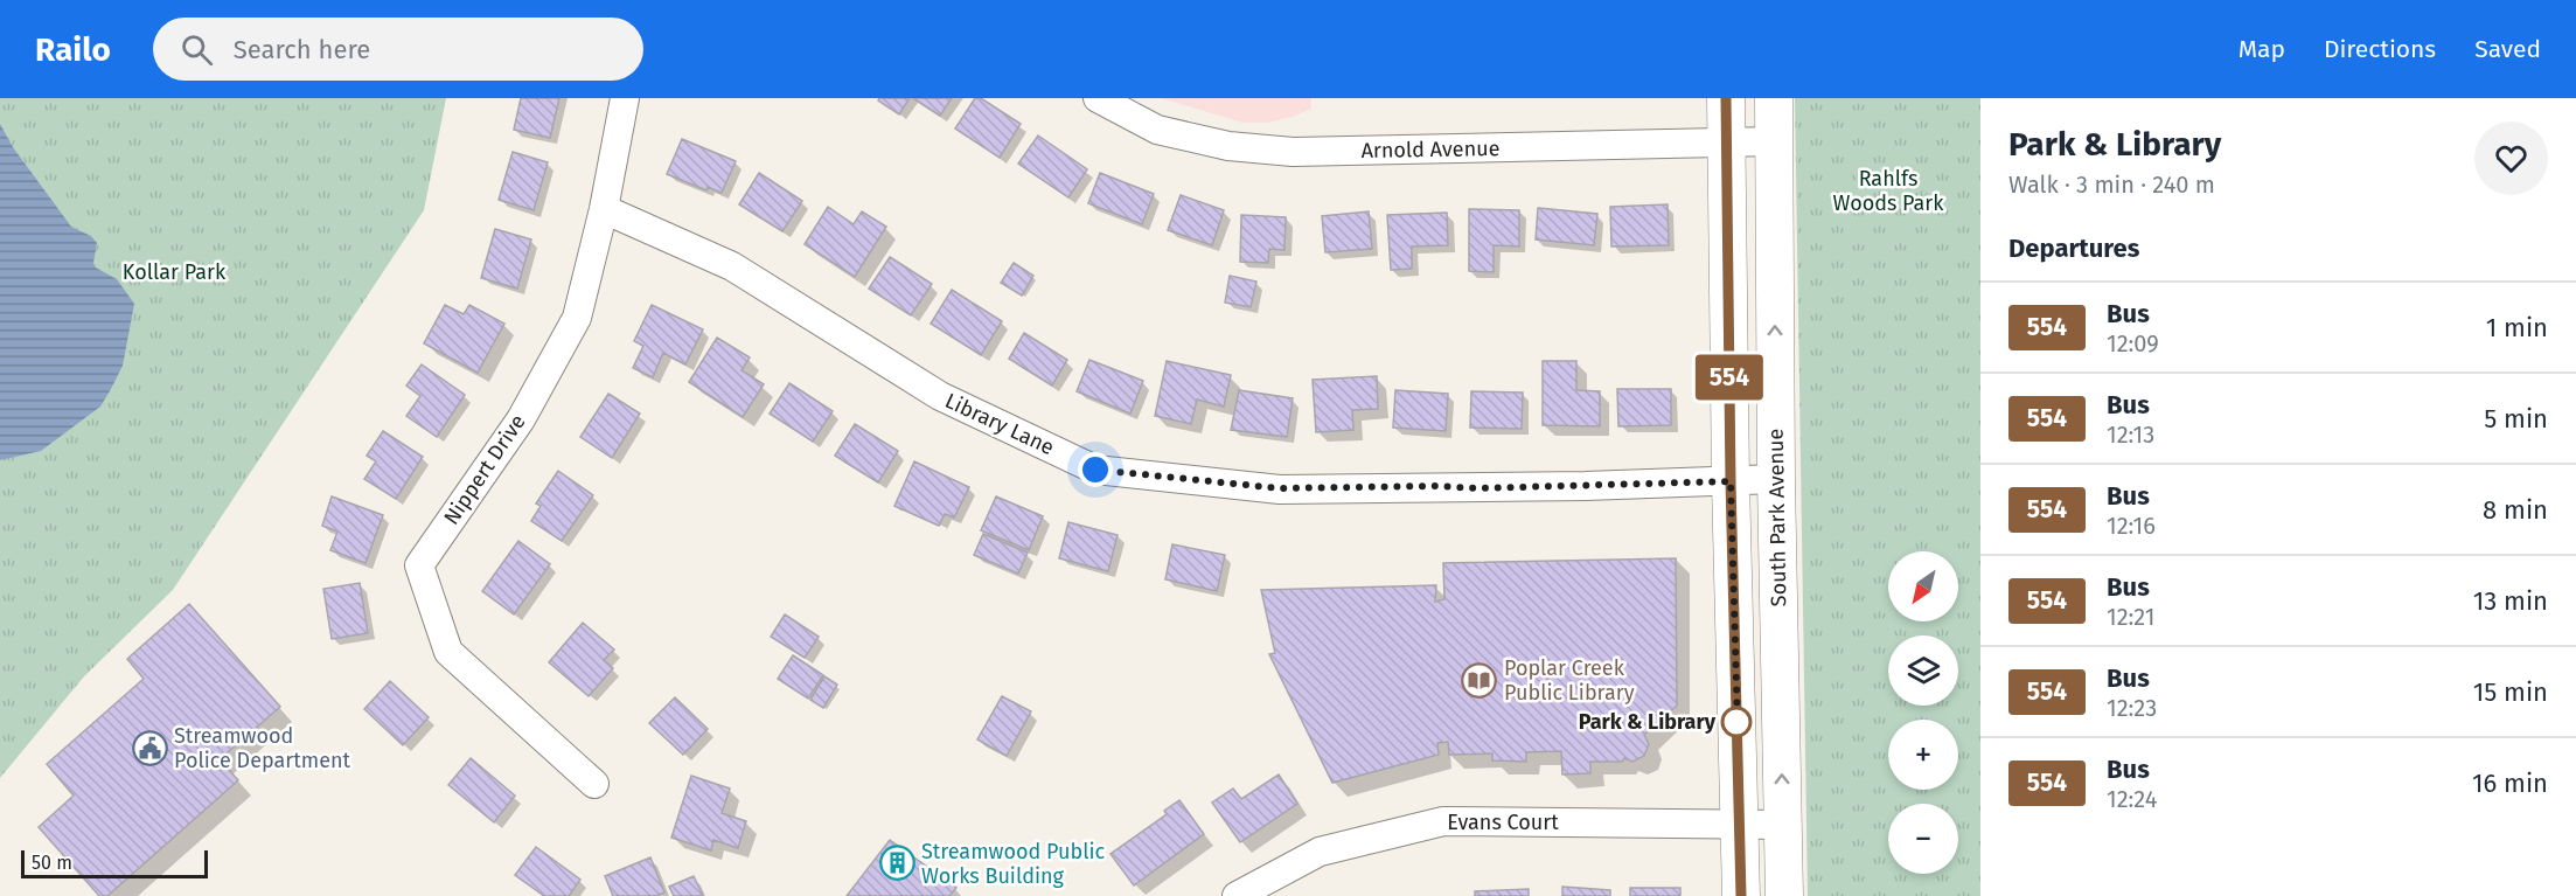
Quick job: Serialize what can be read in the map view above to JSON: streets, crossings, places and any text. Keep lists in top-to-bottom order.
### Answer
{
  "streets": {
    "street": [
      "Arnold Avenue",
      "Library Lane",
      "Nippert Drive",
      "South Park Avenue",
      "Evans Court"
    ]
  },
  "crossings": [
    ["Arnold Avenue", "South Park Avenue"],
    ["Library Lane", "Nippert Drive"],
    ["Library Lane", "South Park Avenue"],
    ["South Park Avenue", "Evans Court"]
  ],
  "parks": ["Rahlfs Woods Park", "Kollar Park"],
  "places": {
    "library": ["Poplar Creek Public Library"],
    "other": ["Park & Library"],
    "public building": ["Streamwood Police Department"],
    "building": ["Streamwood Public Works Building"]
  },
  "lines": ["bus line 554"],
  "scale_bar": "50 m",
  "north": "bottom left",
  "page": {
    "header": "Railo",
    "search": "Search here",
    "nav": ["Map", "Directions", "Saved"],
    "on_map": "554",
    "heading": [
      ["Park & Library", "Walk · 3 min · 240 m"],
      "Departures"
    ],
    "list": [
      {
        "mark": "554",
        "name": "Bus",
        "note": "12:09",
        "value": "1 min"
      },
      {
        "mark": "554",
        "name": "Bus",
        "note": "12:13",
        "value": "5 min"
      },
      {
        "mark": "554",
        "name": "Bus",
        "note": "12:16",
        "value": "8 min"
      },
      {
        "mark": "554",
        "name": "Bus",
        "note": "12:21",
        "value": "13 min"
      },
      {
        "mark": "554",
        "name": "Bus",
        "note": "12:23",
        "value": "15 min"
      },
      {
        "mark": "554",
        "name": "Bus",
        "note": "12:24",
        "value": "16 min"
      }
    ],
    "map_buttons": ["+", "−"],
    "scale": "50 m"
  }
}
